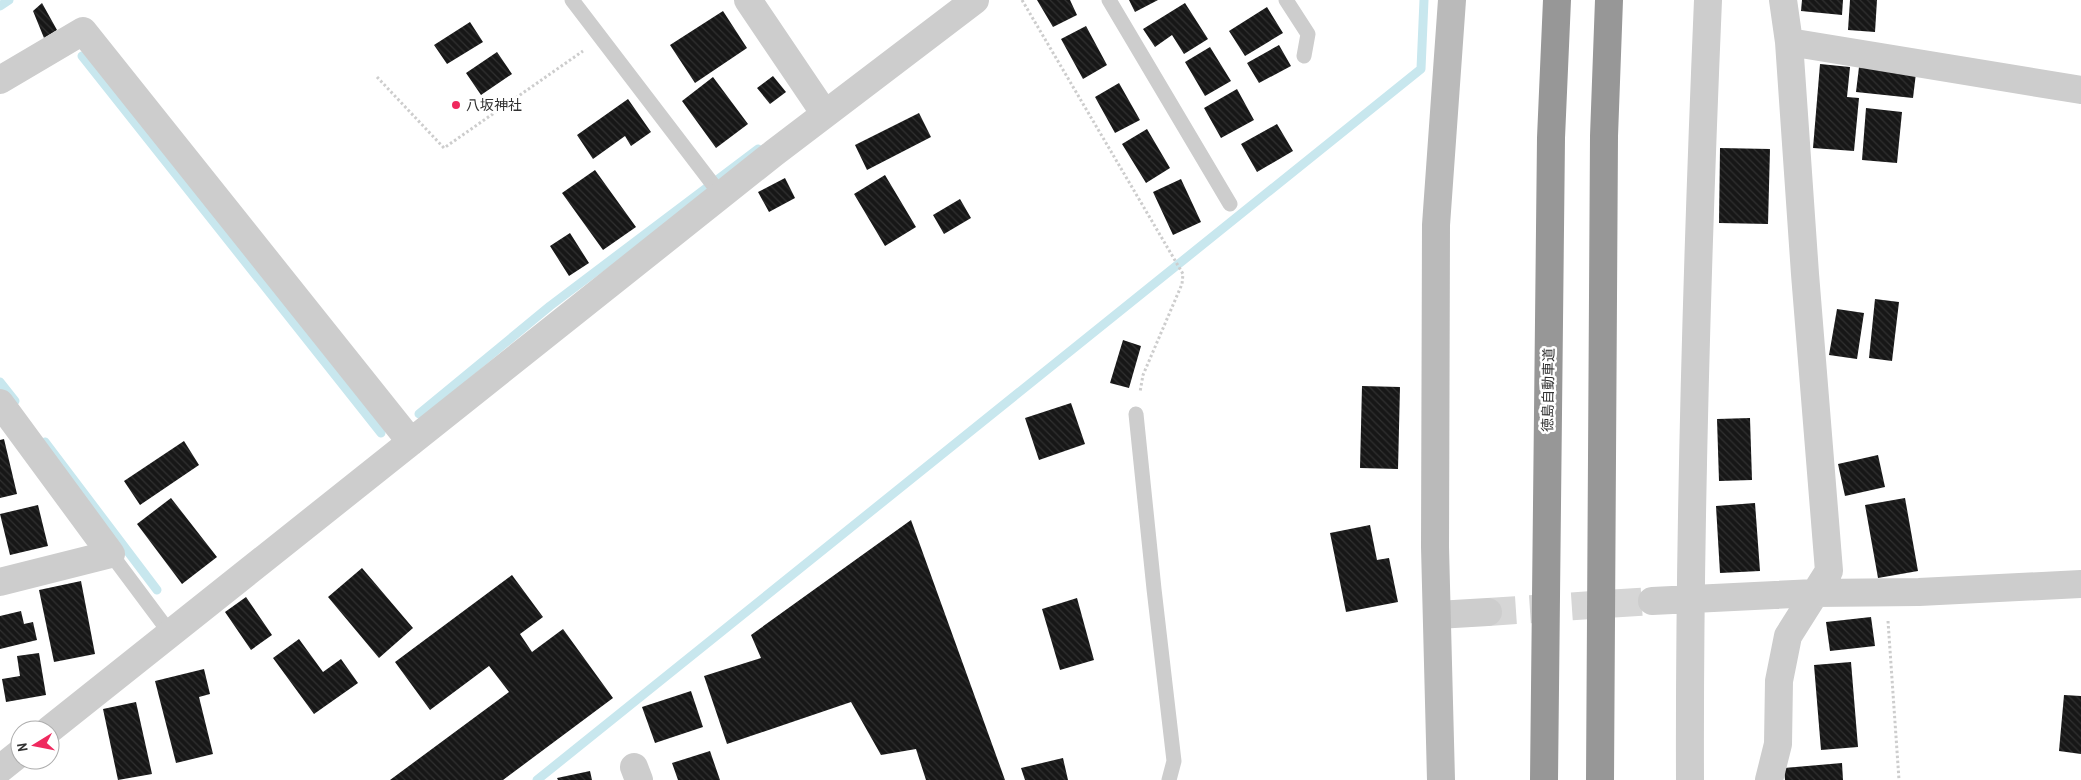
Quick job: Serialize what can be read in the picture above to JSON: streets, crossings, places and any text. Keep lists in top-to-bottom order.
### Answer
{
  "streets": {
    "highway": ["徳島自動車道"]
  },
  "places": ["八坂神社"],
  "north": "left"
}
